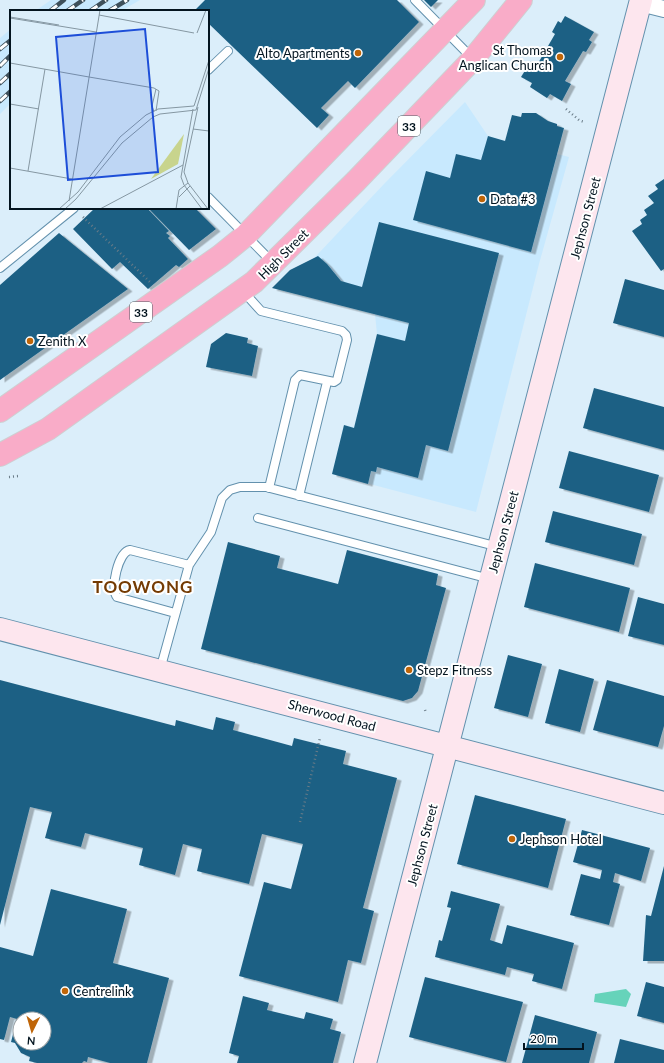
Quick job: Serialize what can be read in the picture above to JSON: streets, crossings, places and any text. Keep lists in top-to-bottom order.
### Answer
{
  "streets": {
    "highway": ["33", "High Street"],
    "main road": ["Jephson Street", "Sherwood Road"]
  },
  "crossings": [
    ["Jephson Street", "Sherwood Road"]
  ],
  "districts": ["TOOWONG"],
  "places": [
    "Alto Apartments",
    "St Thomas Anglican Church",
    "Data #3",
    "Zenith X",
    "Stepz Fitness",
    "Jephson Hotel",
    "Centrelink"
  ],
  "scale_bar": "20 m",
  "north": "bottom"
}
